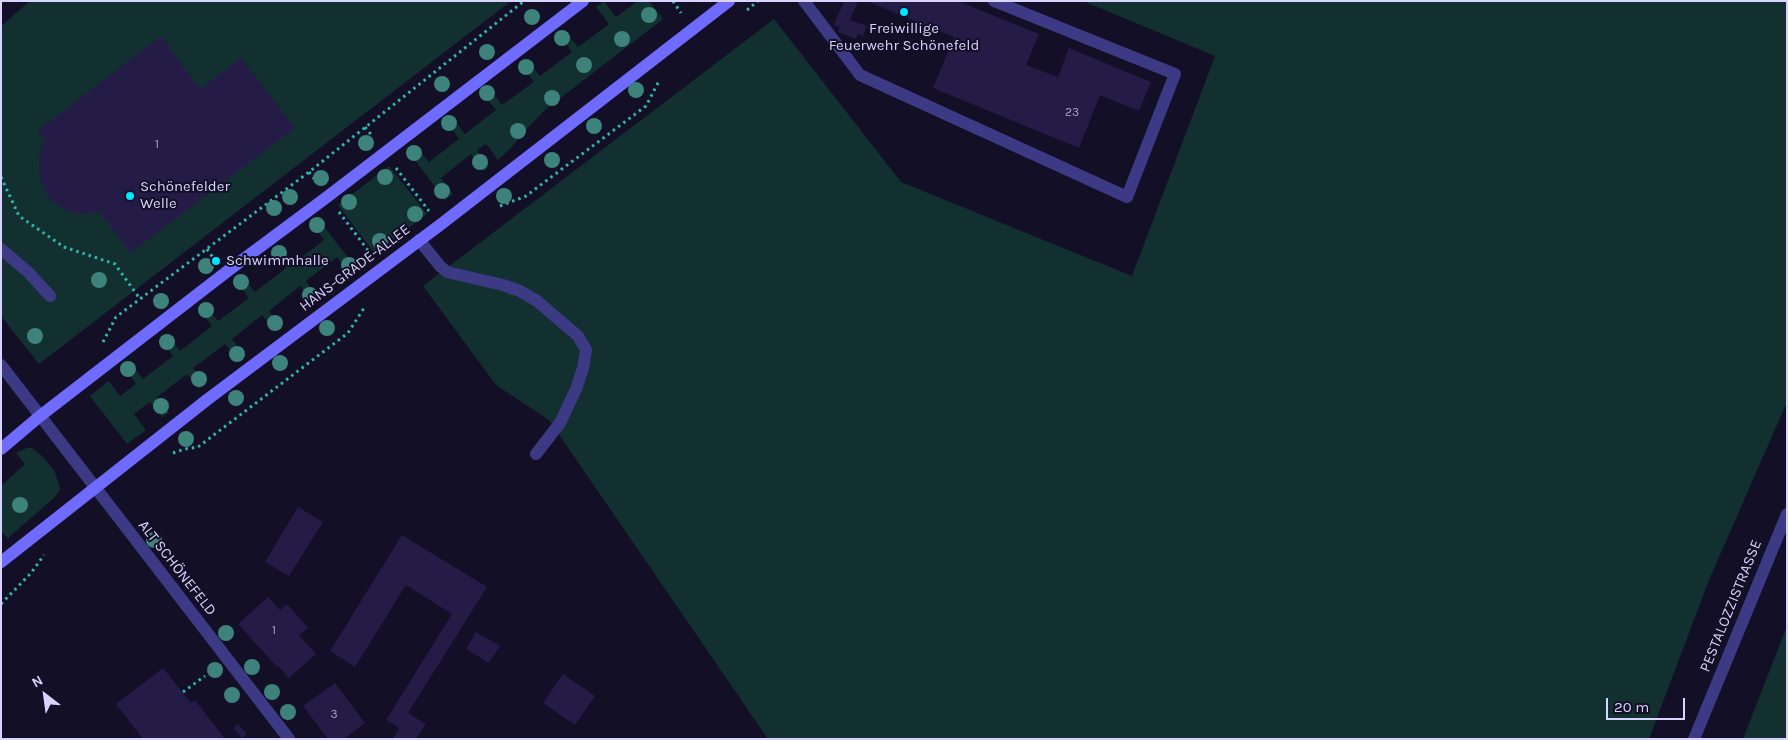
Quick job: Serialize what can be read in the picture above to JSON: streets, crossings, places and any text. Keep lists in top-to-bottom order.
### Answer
{
  "streets": {
    "street": ["HANS-GRADE-ALLEE", "ALT SCHÖNEFELD", "PESTALOZZISTRASSE"]
  },
  "crossings": [
    ["HANS-GRADE-ALLEE", "ALT SCHÖNEFELD"]
  ],
  "places": ["Freiwillige Feuerwehr Schönefeld", "Schönefelder Welle", "Schwimmhalle"],
  "house_numbers": [
    "23",
    "1",
    "1",
    "3"
  ],
  "scale_bar": "20 m",
  "north": "top left"
}
